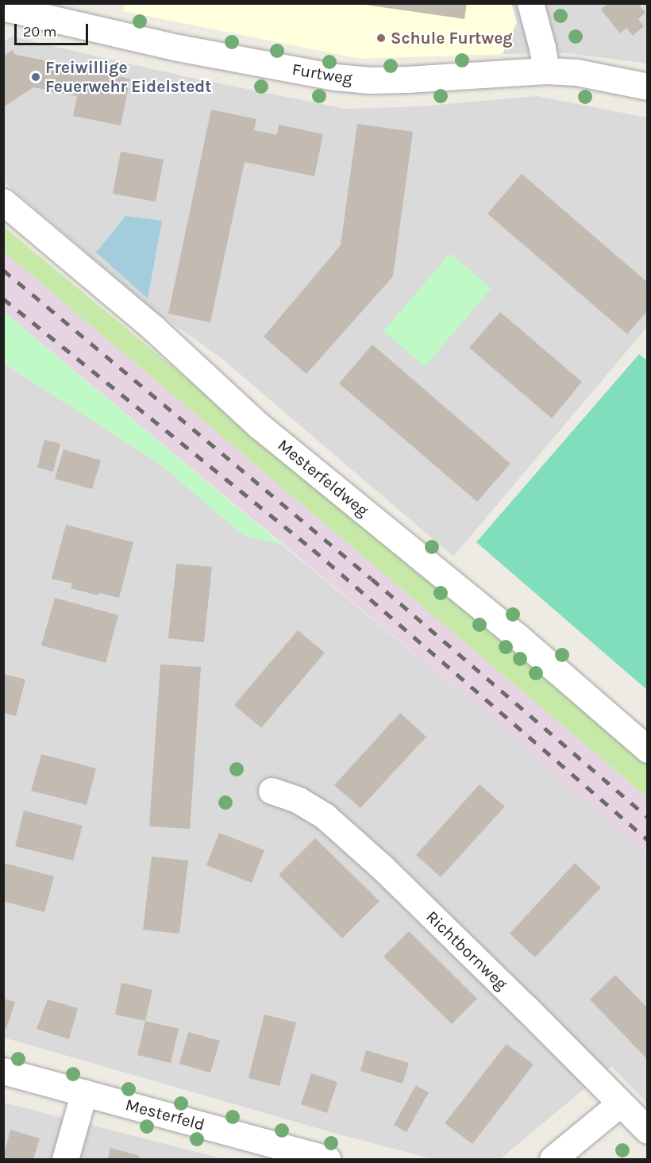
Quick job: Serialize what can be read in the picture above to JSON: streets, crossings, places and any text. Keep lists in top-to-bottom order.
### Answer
{
  "streets": {
    "street": [
      "Furtweg",
      "Mesterfeldweg",
      "Richtbornweg",
      "Mesterfeld"
    ]
  },
  "places": ["Schule Furtweg", "Freiwillige Feuerwehr Eidelstedt"],
  "scale_bar": "20 m"
}
